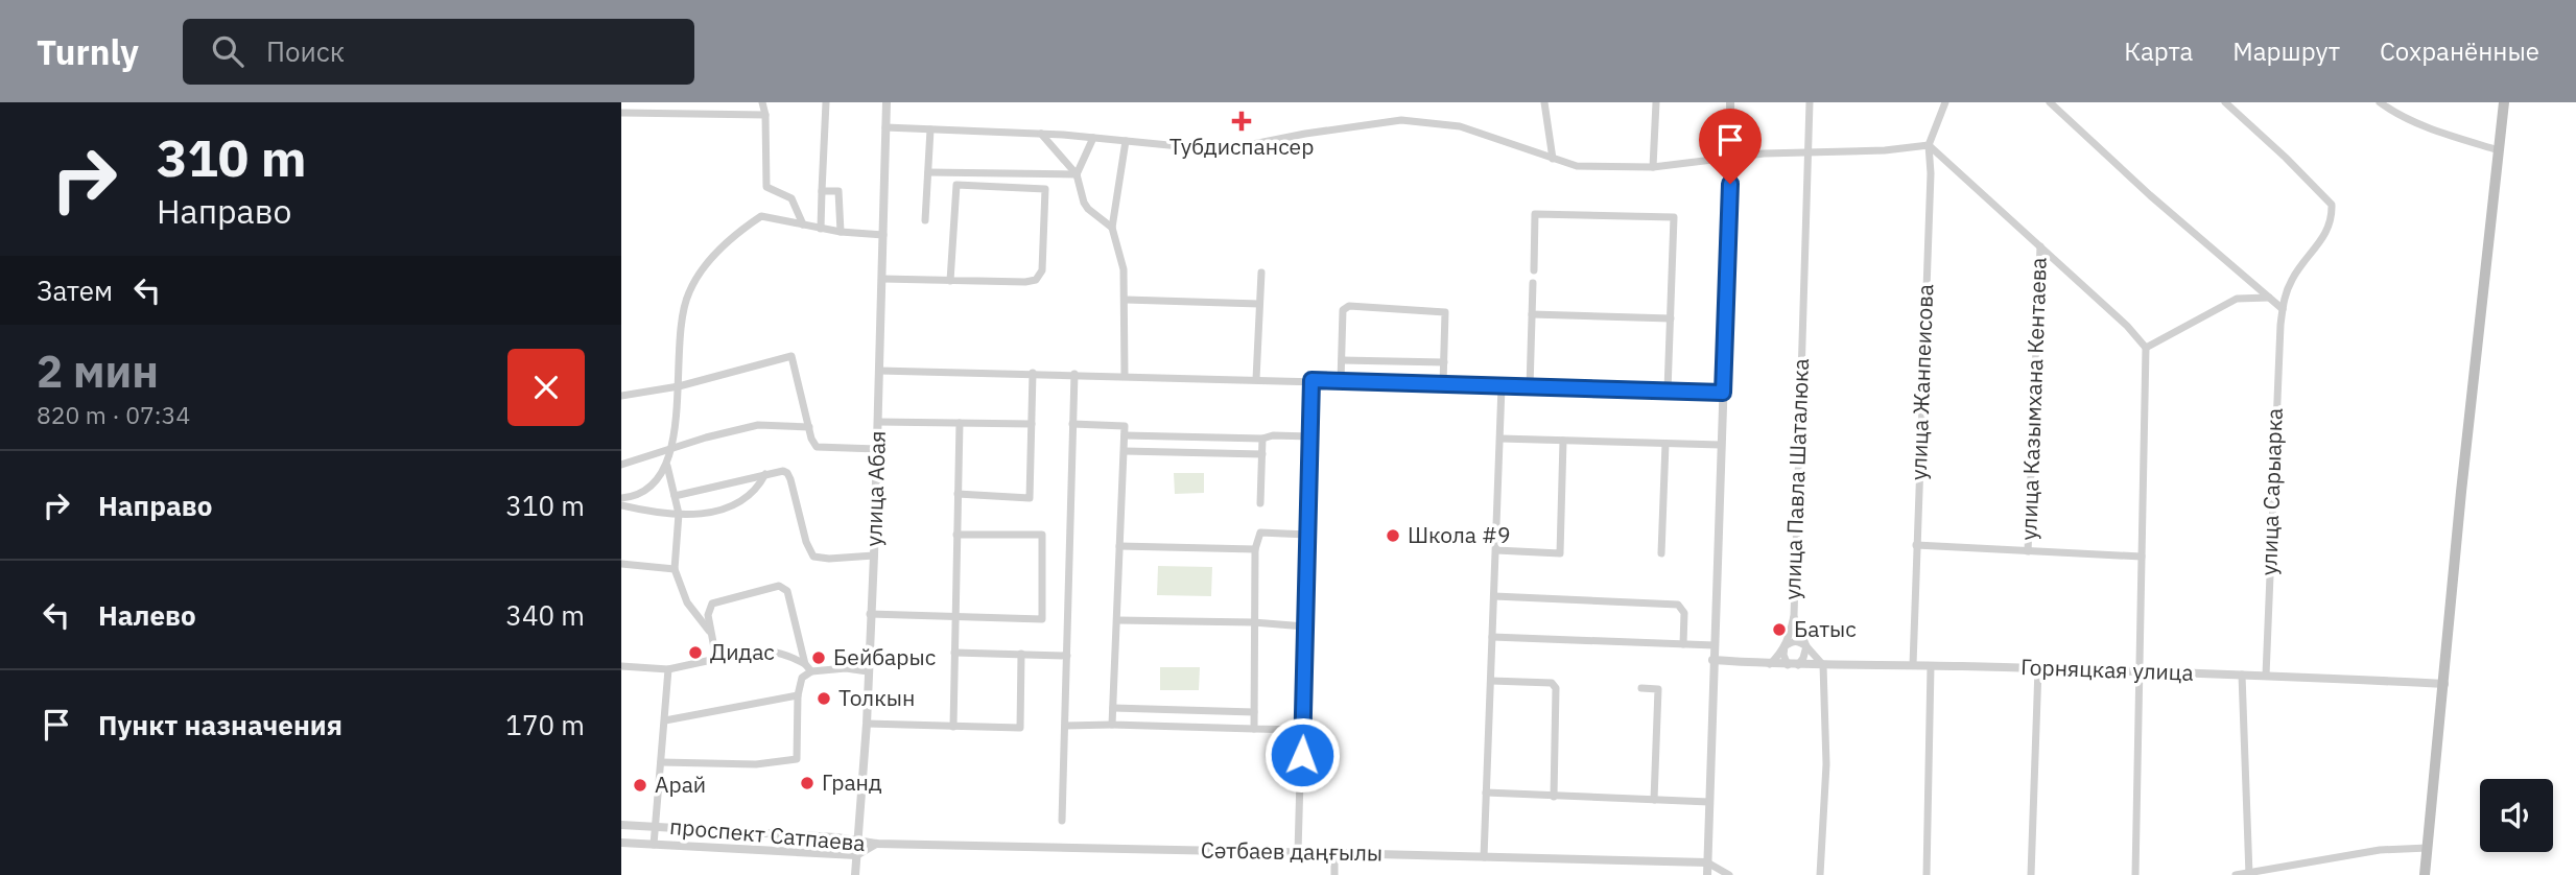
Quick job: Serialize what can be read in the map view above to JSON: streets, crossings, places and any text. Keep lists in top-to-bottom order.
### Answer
{
  "streets": {
    "street": [
      "улица Жанпеисова",
      "улица Казымхана Кентаева",
      "улица Павла Шаталюка",
      "улица Абая",
      "улица Сарыарка",
      "Горняцкая улица",
      "проспект Сатпаева",
      "Сәтбаев даңғылы"
    ]
  },
  "crossings": [
    ["улица Жанпеисова", "Горняцкая улица"],
    ["улица Павла Шаталюка", "Горняцкая улица"],
    ["улица Абая", "проспект Сатпаева"],
    ["улица Сарыарка", "Горняцкая улица"],
    ["проспект Сатпаева", "Сәтбаев даңғылы"]
  ],
  "places": {
    "health": ["Тубдиспансер"],
    "other": [
      "Школа #9",
      "Батыс",
      "Дидас",
      "Бейбарыс",
      "Толкын",
      "Гранд",
      "Арай"
    ]
  },
  "page": {
    "header": "Turnly",
    "search": "Поиск",
    "nav": ["Карта", "Маршрут", "Сохранённые"],
    "turn": ["310 m", "Направо"],
    "then": "Затем",
    "heading": ["2 мин", "820 m · 07:34"],
    "list": [
      {
        "name": "Направо",
        "value": "310 m"
      },
      {
        "name": "Налево",
        "value": "340 m"
      },
      {
        "name": "Пункт назначения",
        "value": "170 m"
      }
    ]
  }
}
